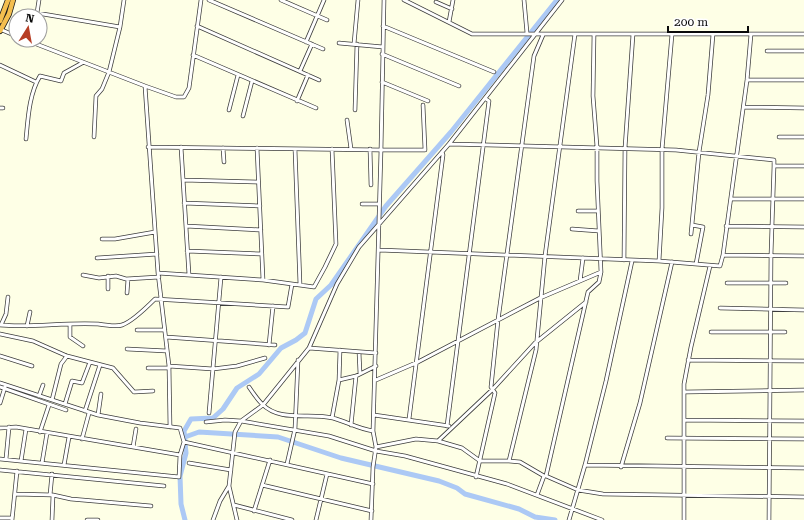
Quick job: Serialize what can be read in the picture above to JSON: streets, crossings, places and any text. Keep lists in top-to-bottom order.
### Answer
{
  "scale_bar": "200 m",
  "north": "top"
}
